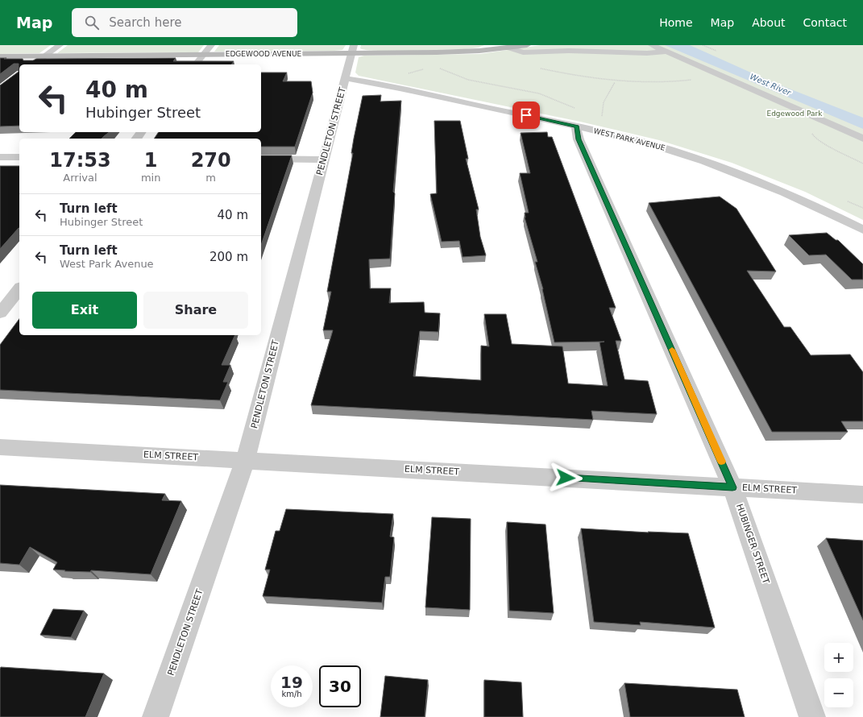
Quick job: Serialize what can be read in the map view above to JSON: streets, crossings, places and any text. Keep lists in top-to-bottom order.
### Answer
{
  "streets": {
    "street": [
      "EDGEWOOD AVENUE",
      "PENDLETON STREET",
      "WEST PARK AVENUE",
      "ELM STREET",
      "HUBINGER STREET"
    ]
  },
  "crossings": [
    ["EDGEWOOD AVENUE", "PENDLETON STREET"],
    ["PENDLETON STREET", "WEST PARK AVENUE"],
    ["PENDLETON STREET", "ELM STREET"],
    ["WEST PARK AVENUE", "HUBINGER STREET"],
    ["ELM STREET", "HUBINGER STREET"]
  ],
  "water": ["West River"],
  "parks": ["Edgewood Park"],
  "page": {
    "header": "Map",
    "search": "Search here",
    "nav": [
      "Home",
      "Map",
      "About",
      "Contact"
    ],
    "turn": ["40 m", "Hubinger Street"],
    "eta": [
      "17:53",
      "Arrival",
      "1",
      "min",
      "270",
      "m"
    ],
    "list": [
      {
        "name": "Turn left",
        "note": "Hubinger Street",
        "value": "40 m"
      },
      {
        "name": "Turn left",
        "note": "West Park Avenue",
        "value": "200 m"
      }
    ],
    "buttons": ["Exit", "Share"],
    "map_buttons": ["+", "−"],
    "speed": "19 km/h",
    "limit": "30"
  }
}
